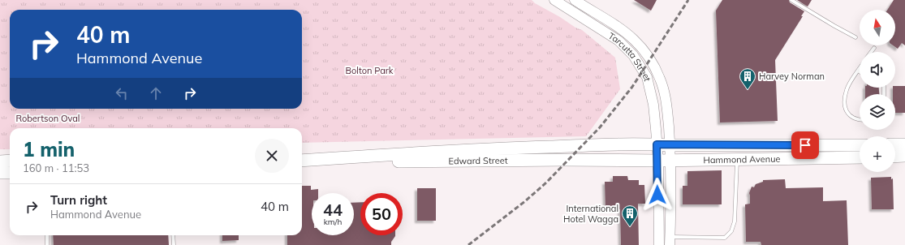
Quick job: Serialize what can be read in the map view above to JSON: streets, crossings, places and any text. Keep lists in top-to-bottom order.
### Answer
{
  "streets": {
    "highway": ["Hammond Avenue", "Edward Street"],
    "street": ["Tarcutta Street"]
  },
  "crossings": [
    ["Tarcutta Street", "Hammond Avenue"],
    ["Tarcutta Street", "Edward Street"],
    ["Hammond Avenue", "Edward Street"]
  ],
  "parks": ["Bolton Park", "Robertson Oval"],
  "places": {
    "building": ["Harvey Norman", "International Hotel Wagga"]
  },
  "north": "top",
  "page": {
    "map_buttons": "+",
    "turn": ["40 m", "Hammond Avenue"],
    "heading": ["1 min", "160 m · 11:53"],
    "list": [
      {
        "name": "Turn right",
        "note": "Hammond Avenue",
        "value": "40 m"
      }
    ],
    "speed": "44 km/h",
    "limit": "50"
  }
}
